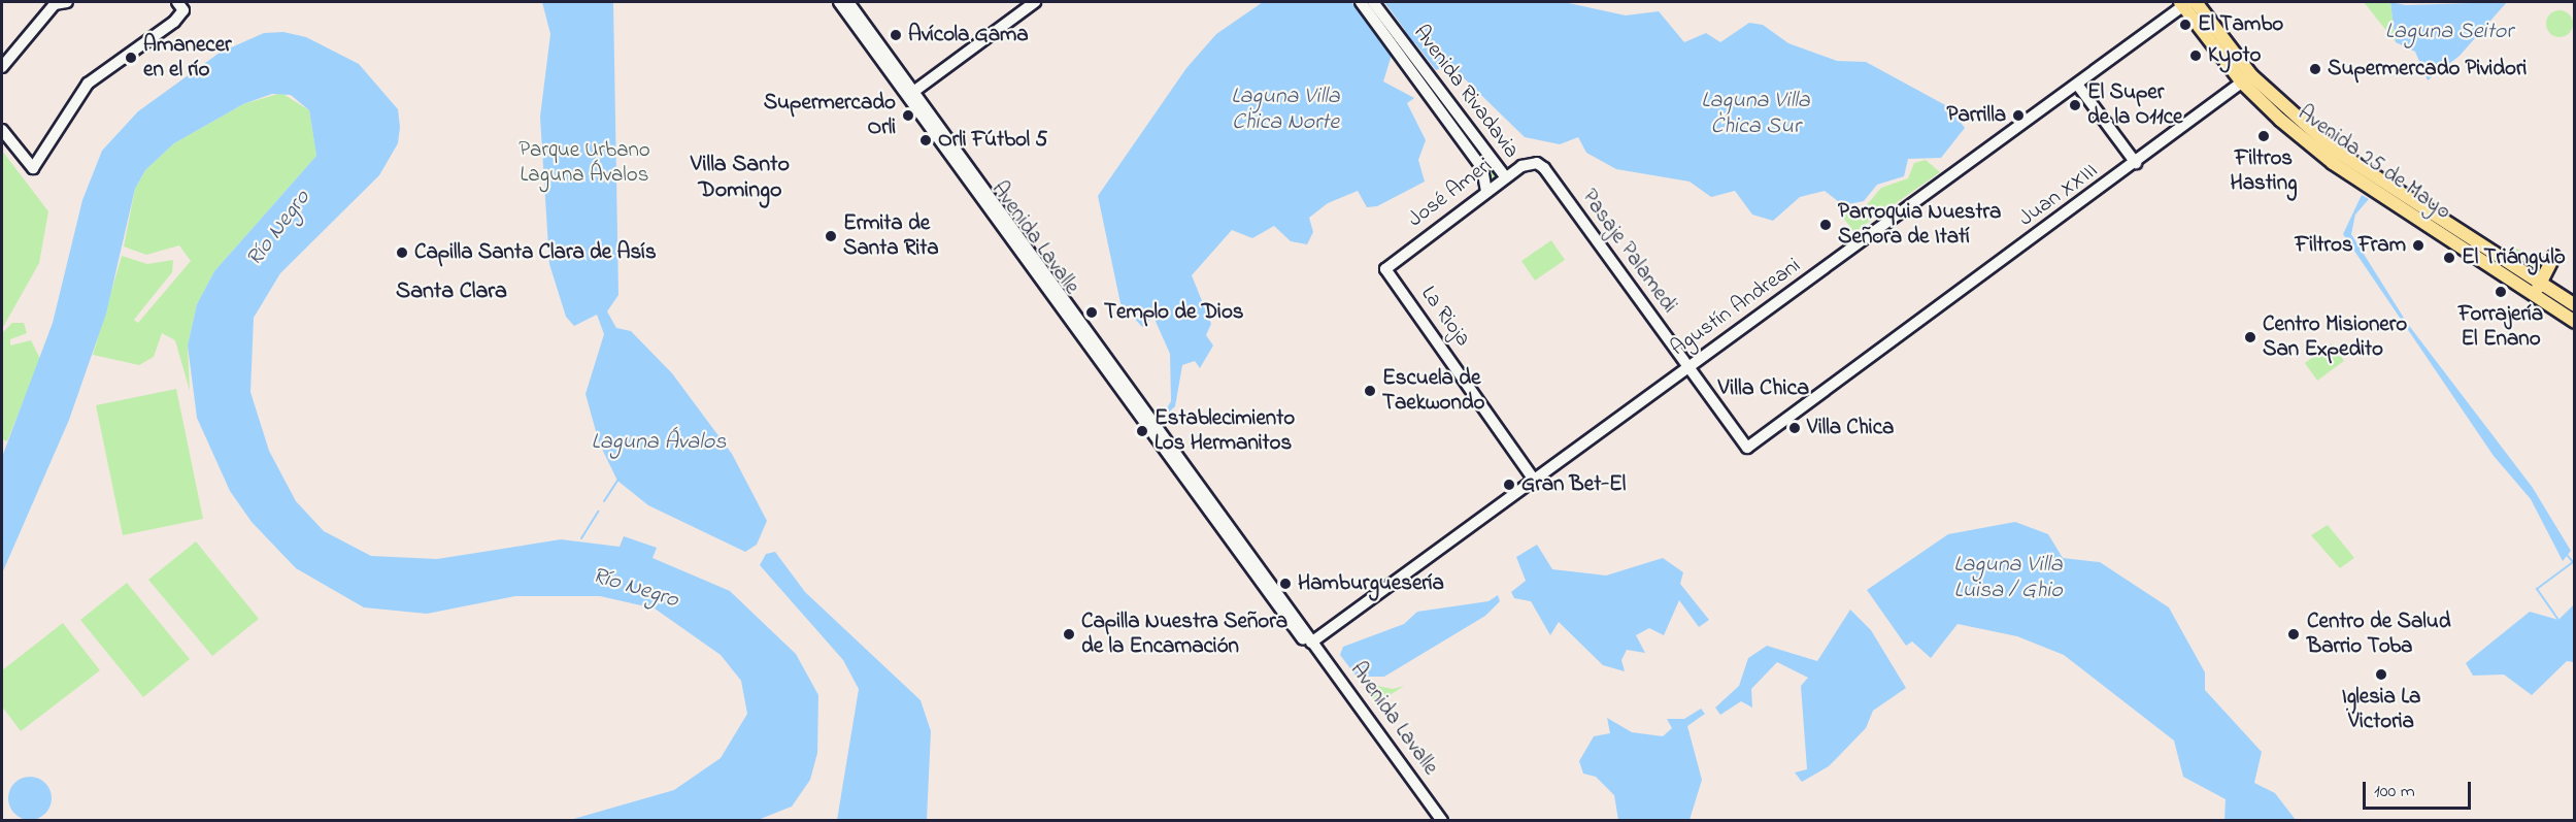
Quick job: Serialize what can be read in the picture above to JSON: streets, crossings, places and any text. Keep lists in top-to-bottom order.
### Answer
{
  "streets": {
    "main road": ["Avenida 25 de Mayo"],
    "street": [
      "Avenida Rivadavia",
      "José Ameri",
      "Juan XXIII",
      "Avenida Lavalle",
      "Pasaje Palamedi",
      "Agustín Andreani",
      "La Rioja"
    ]
  },
  "crossings": [
    ["Avenida Rivadavia", "José Ameri"],
    ["Avenida 25 de Mayo", "Juan XXIII"],
    ["Avenida 25 de Mayo", "Agustín Andreani"],
    ["José Ameri", "Pasaje Palamedi"],
    ["José Ameri", "La Rioja"],
    ["Juan XXIII", "Pasaje Palamedi"],
    ["Avenida Lavalle", "Agustín Andreani"],
    ["Pasaje Palamedi", "Agustín Andreani"],
    ["Agustín Andreani", "La Rioja"]
  ],
  "districts": ["Villa Santo Domingo", "Santa Clara", "Villa Chica"],
  "water": [
    "Laguna Seitor",
    "Laguna Villa Chica Norte",
    "Laguna Villa Chica Sur",
    "Río Negro",
    "Laguna Ávalos",
    "Laguna Villa Luisa / Ghio"
  ],
  "parks": ["Parque Urbano Laguna Ávalos"],
  "places": [
    "El Tambo",
    "Avícola Gama",
    "Kyoto",
    "Amanecer en el río",
    "Supermercado Pividori",
    "El Super de la O11ce",
    "Supermercado Orli",
    "Parrilla",
    "Filtros Hasting",
    "Orli Fútbol 5",
    "Parroquia Nuestra Señora de Itatí",
    "Ermita de Santa Rita",
    "Filtros Fram",
    "Capilla Santa Clara de Asís",
    "El Triángulo",
    "Forrajería El Enano",
    "Templo de Dios",
    "Centro Misionero San Expedito",
    "Escuela de Taekwondo",
    "Villa Chica",
    "Establecimiento Los Hermanitos",
    "Gran Bet-El",
    "Hamburguesería",
    "Capilla Nuestra Señora de la Encarnación",
    "Centro de Salud Barrio Toba",
    "Iglesia La Victoria"
  ],
  "scale_bar": "100 m"
}
